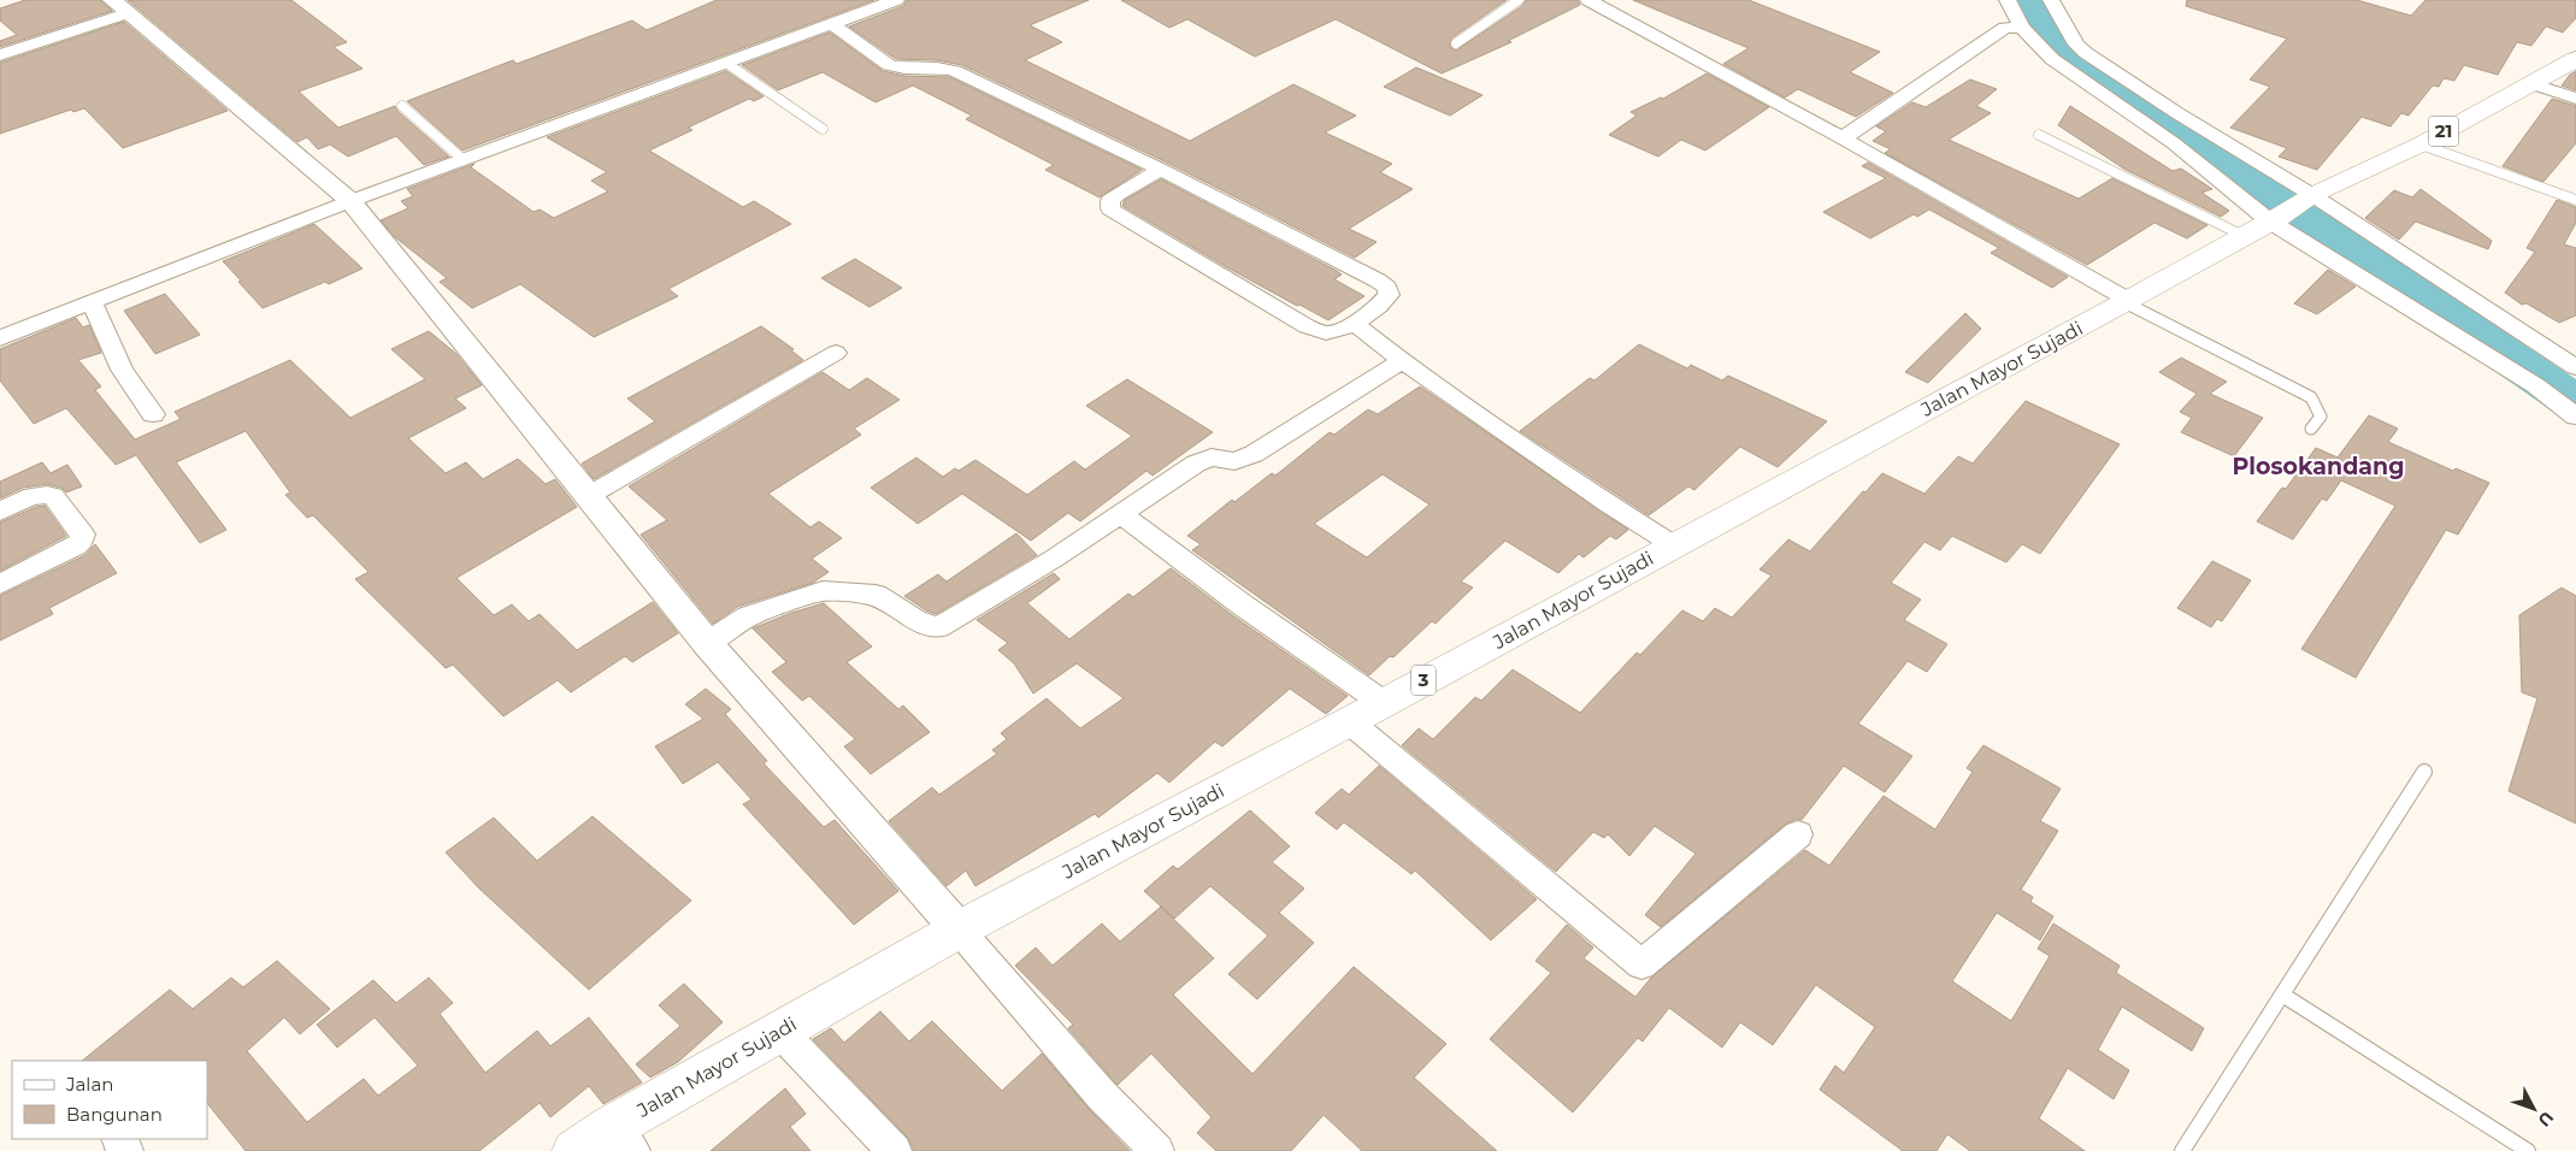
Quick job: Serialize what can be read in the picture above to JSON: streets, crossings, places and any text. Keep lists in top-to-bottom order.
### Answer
{
  "streets": {
    "highway": ["21", "Jalan Mayor Sujadi", "3"]
  },
  "districts": ["Plosokandang"],
  "legend": ["Jalan", "Bangunan"],
  "north": "bottom right"
}
